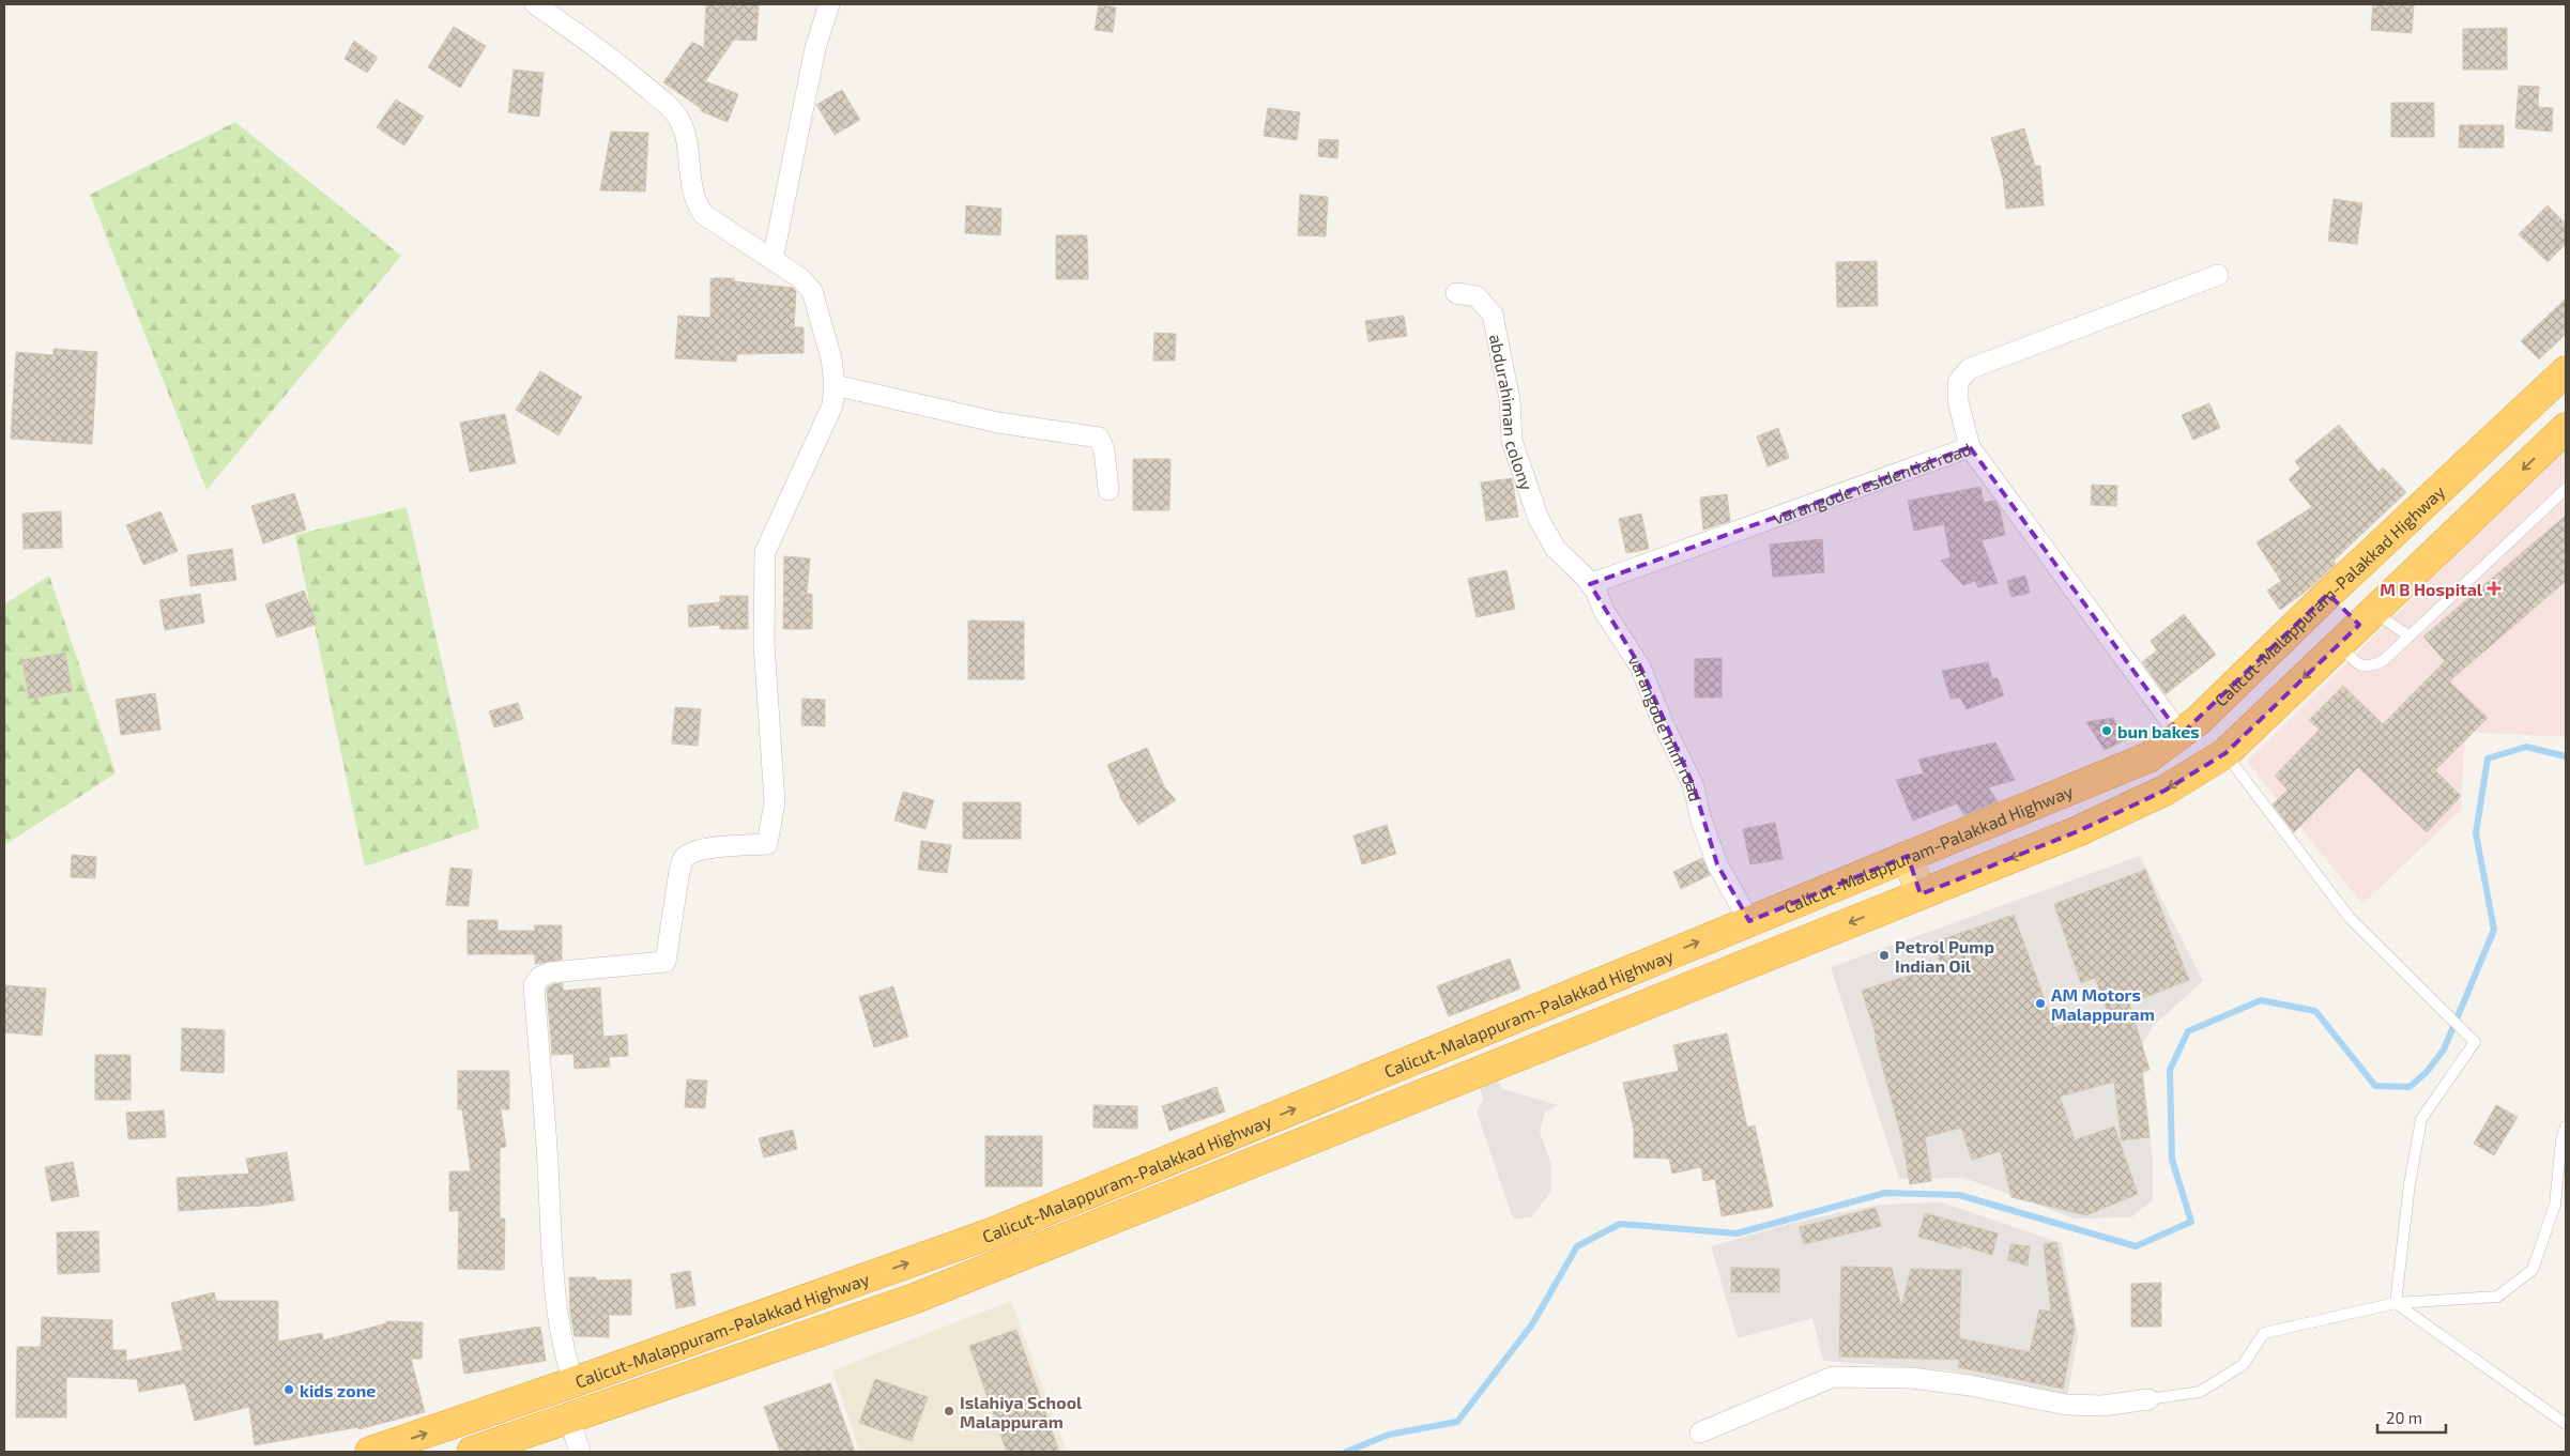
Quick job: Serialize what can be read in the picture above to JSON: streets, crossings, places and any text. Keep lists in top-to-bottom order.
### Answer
{
  "streets": {
    "highway": ["Calicut-Malappuram-Palakkad Highway"],
    "street": ["abdurahiman colony", "varangode residential road", "varangode mini road"]
  },
  "crossings": [
    ["abdurahiman colony", "varangode mini road"],
    ["varangode residential road", "Calicut-Malappuram-Palakkad Highway"],
    ["varangode residential road", "varangode mini road"],
    ["Calicut-Malappuram-Palakkad Highway", "varangode mini road"]
  ],
  "places": {
    "health": ["M B Hospital"],
    "other": [
      "bun bakes",
      "Petrol Pump Indian Oil",
      "AM Motors Malappuram",
      "kids zone",
      "Islahiya School Malappuram"
    ]
  },
  "scale_bar": "20 m"
}
